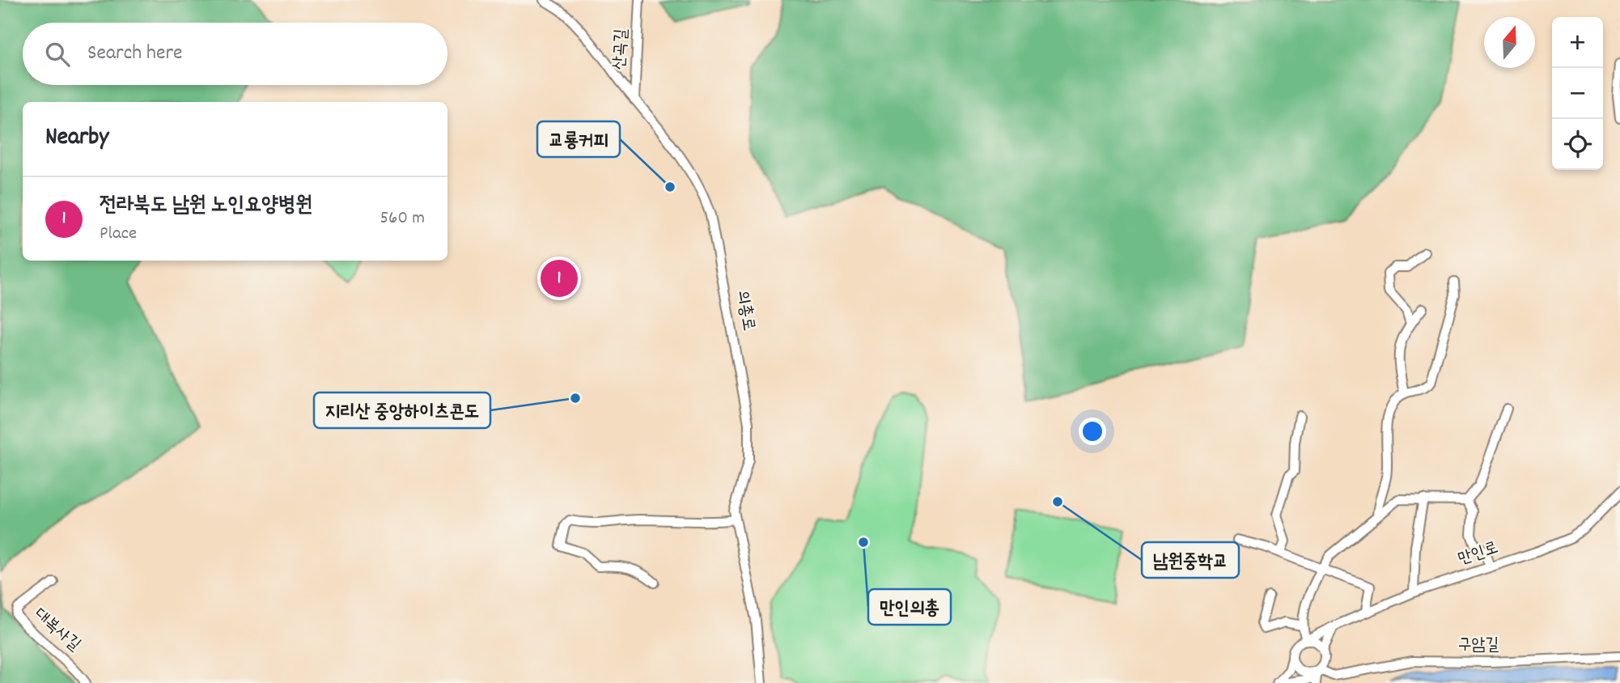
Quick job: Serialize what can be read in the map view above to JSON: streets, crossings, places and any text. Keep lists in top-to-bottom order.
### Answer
{
  "streets": {
    "street": [
      "산곡길",
      "의총로",
      "만인로",
      "대복사길",
      "구암길"
    ]
  },
  "crossings": [
    ["산곡길", "의총로"],
    ["만인로", "구암길"]
  ],
  "places": [
    "교룡커피",
    "지리산 중앙하이츠콘도",
    "남원중학교",
    "만인의총"
  ],
  "north": "top",
  "page": {
    "map_buttons": ["+", "−"],
    "search": "Search here",
    "heading": "Nearby",
    "list": [
      {
        "mark": "1",
        "name": "전라북도 남원 노인요양병원",
        "note": "Place",
        "value": "560 m"
      }
    ],
    "pins": "1"
  }
}
